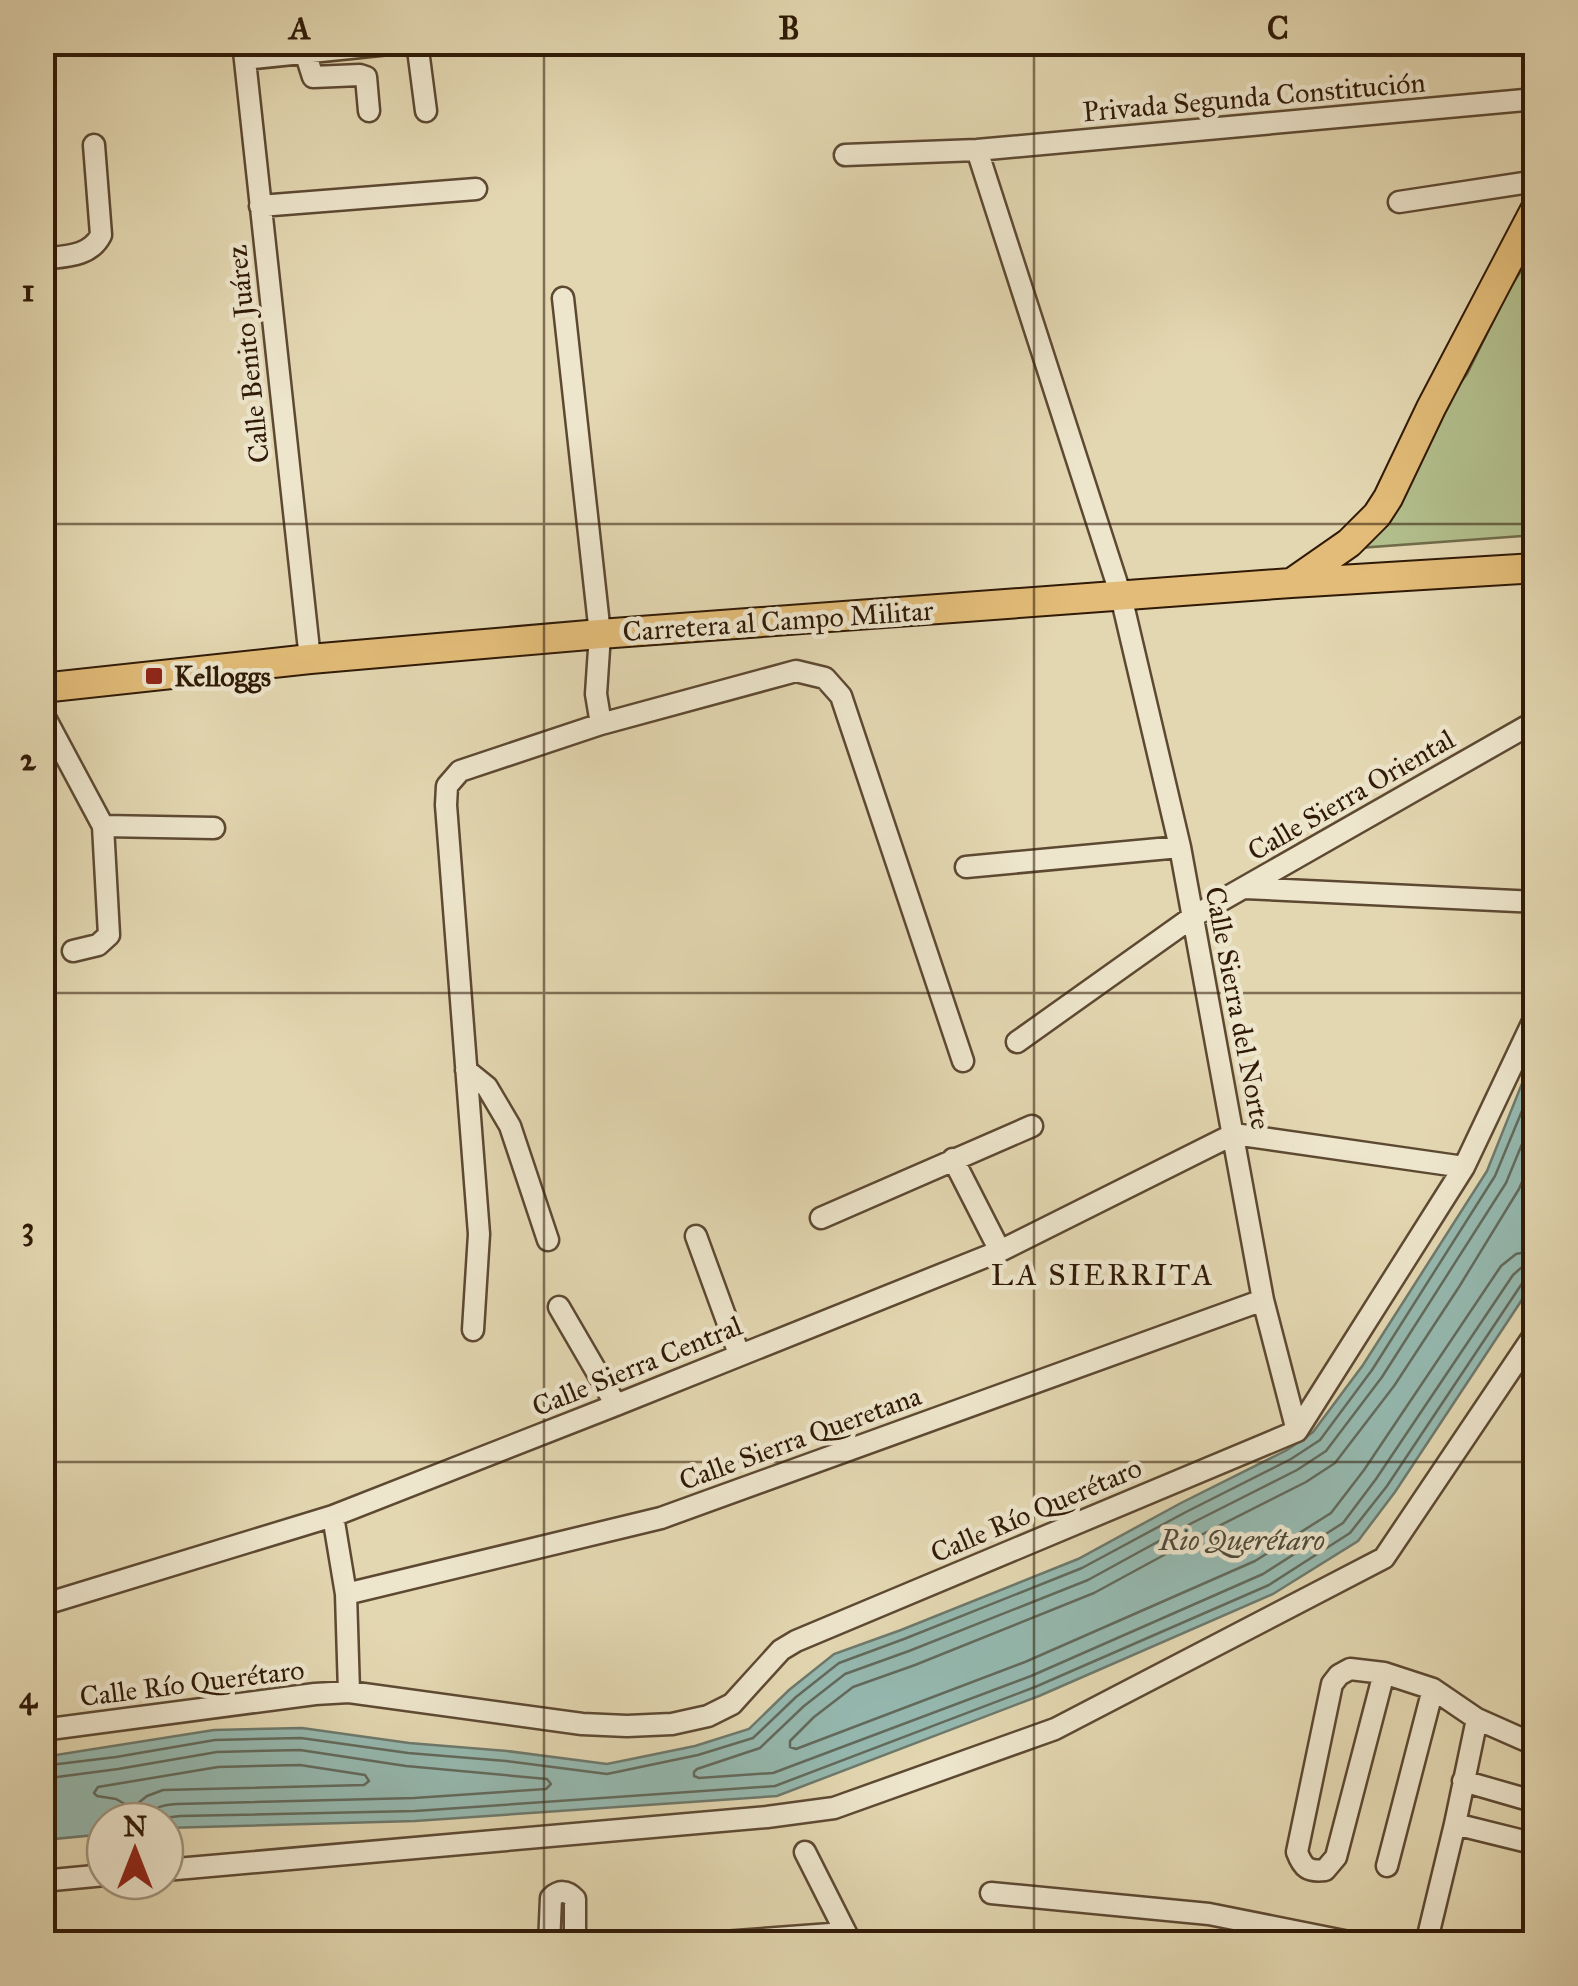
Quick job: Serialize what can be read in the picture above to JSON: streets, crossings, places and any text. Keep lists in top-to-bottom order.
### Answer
{
  "streets": {
    "main road": ["Carretera al Campo Militar"],
    "street": [
      "Privada Segunda Constitución",
      "Calle Benito Juárez",
      "Calle Sierra Oriental",
      "Calle Sierra del Norte",
      "Calle Sierra Central",
      "Calle Sierra Queretana",
      "Calle Río Querétaro"
    ]
  },
  "crossings": [
    ["Calle Benito Juárez", "Carretera al Campo Militar"],
    ["Carretera al Campo Militar", "Calle Sierra del Norte"],
    ["Calle Sierra Oriental", "Calle Sierra del Norte"],
    ["Calle Sierra del Norte", "Calle Sierra Central"],
    ["Calle Sierra del Norte", "Calle Sierra Queretana"],
    ["Calle Sierra del Norte", "Calle Río Querétaro"]
  ],
  "districts": ["LA SIERRITA"],
  "water": ["Rio Querétaro"],
  "places": {
    "transit": ["Kelloggs"]
  },
  "north": "top",
  "grid": {
    "columns": ["A", "B", "C"],
    "rows": [
      "1",
      "2",
      "3",
      "4"
    ]
  }
}
